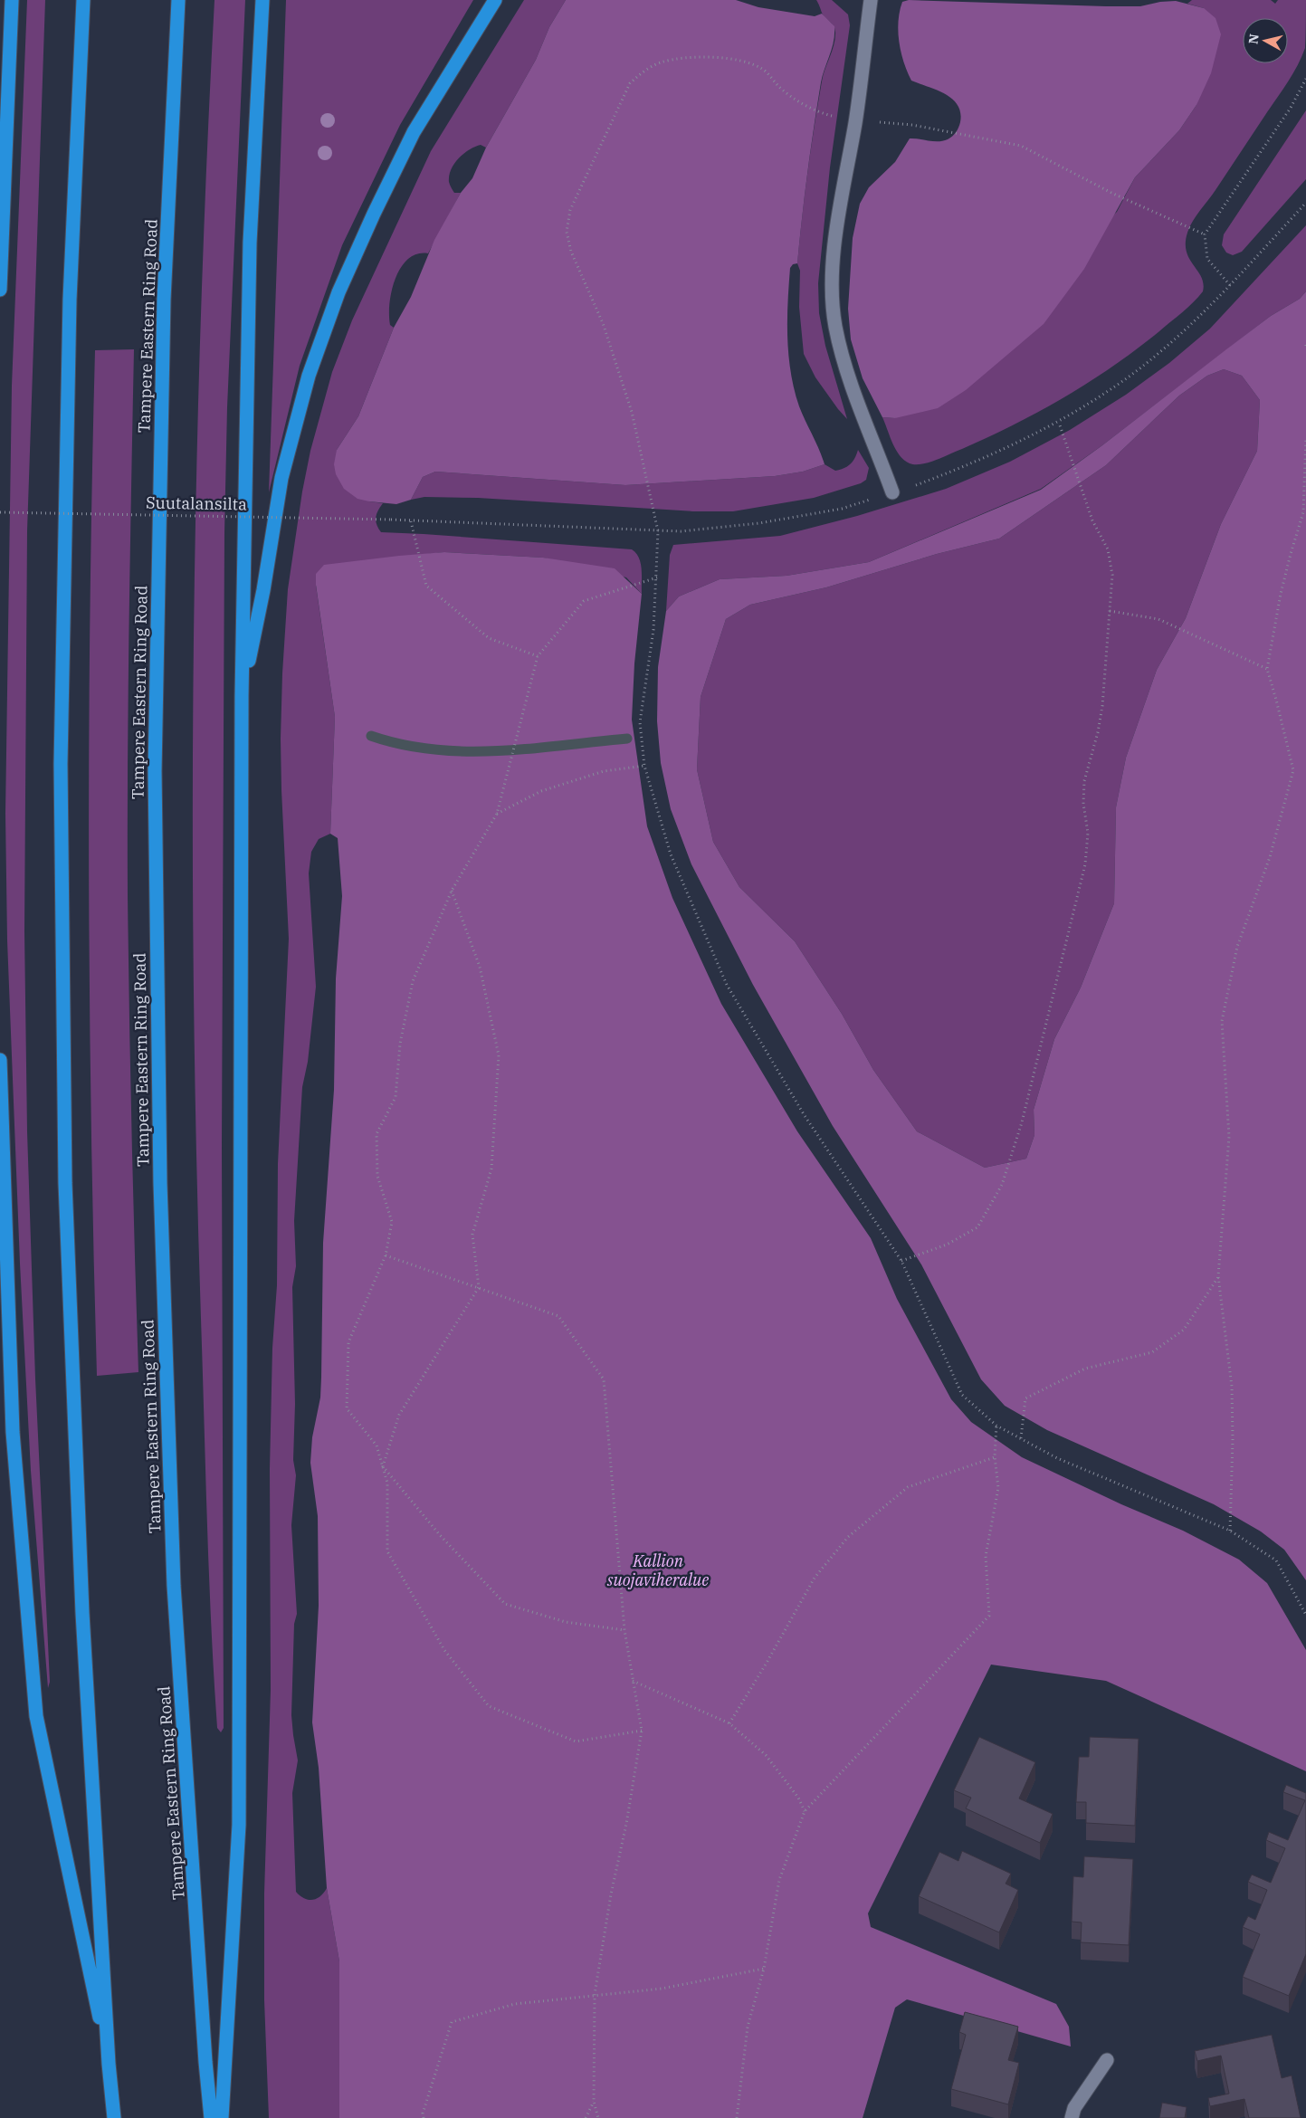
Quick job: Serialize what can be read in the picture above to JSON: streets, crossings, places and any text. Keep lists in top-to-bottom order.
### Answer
{
  "streets": {
    "highway": ["Tampere Eastern Ring Road"],
    "path": ["Suutalansilta"]
  },
  "parks": ["Kallion suojaviheralue"],
  "north": "left"
}
